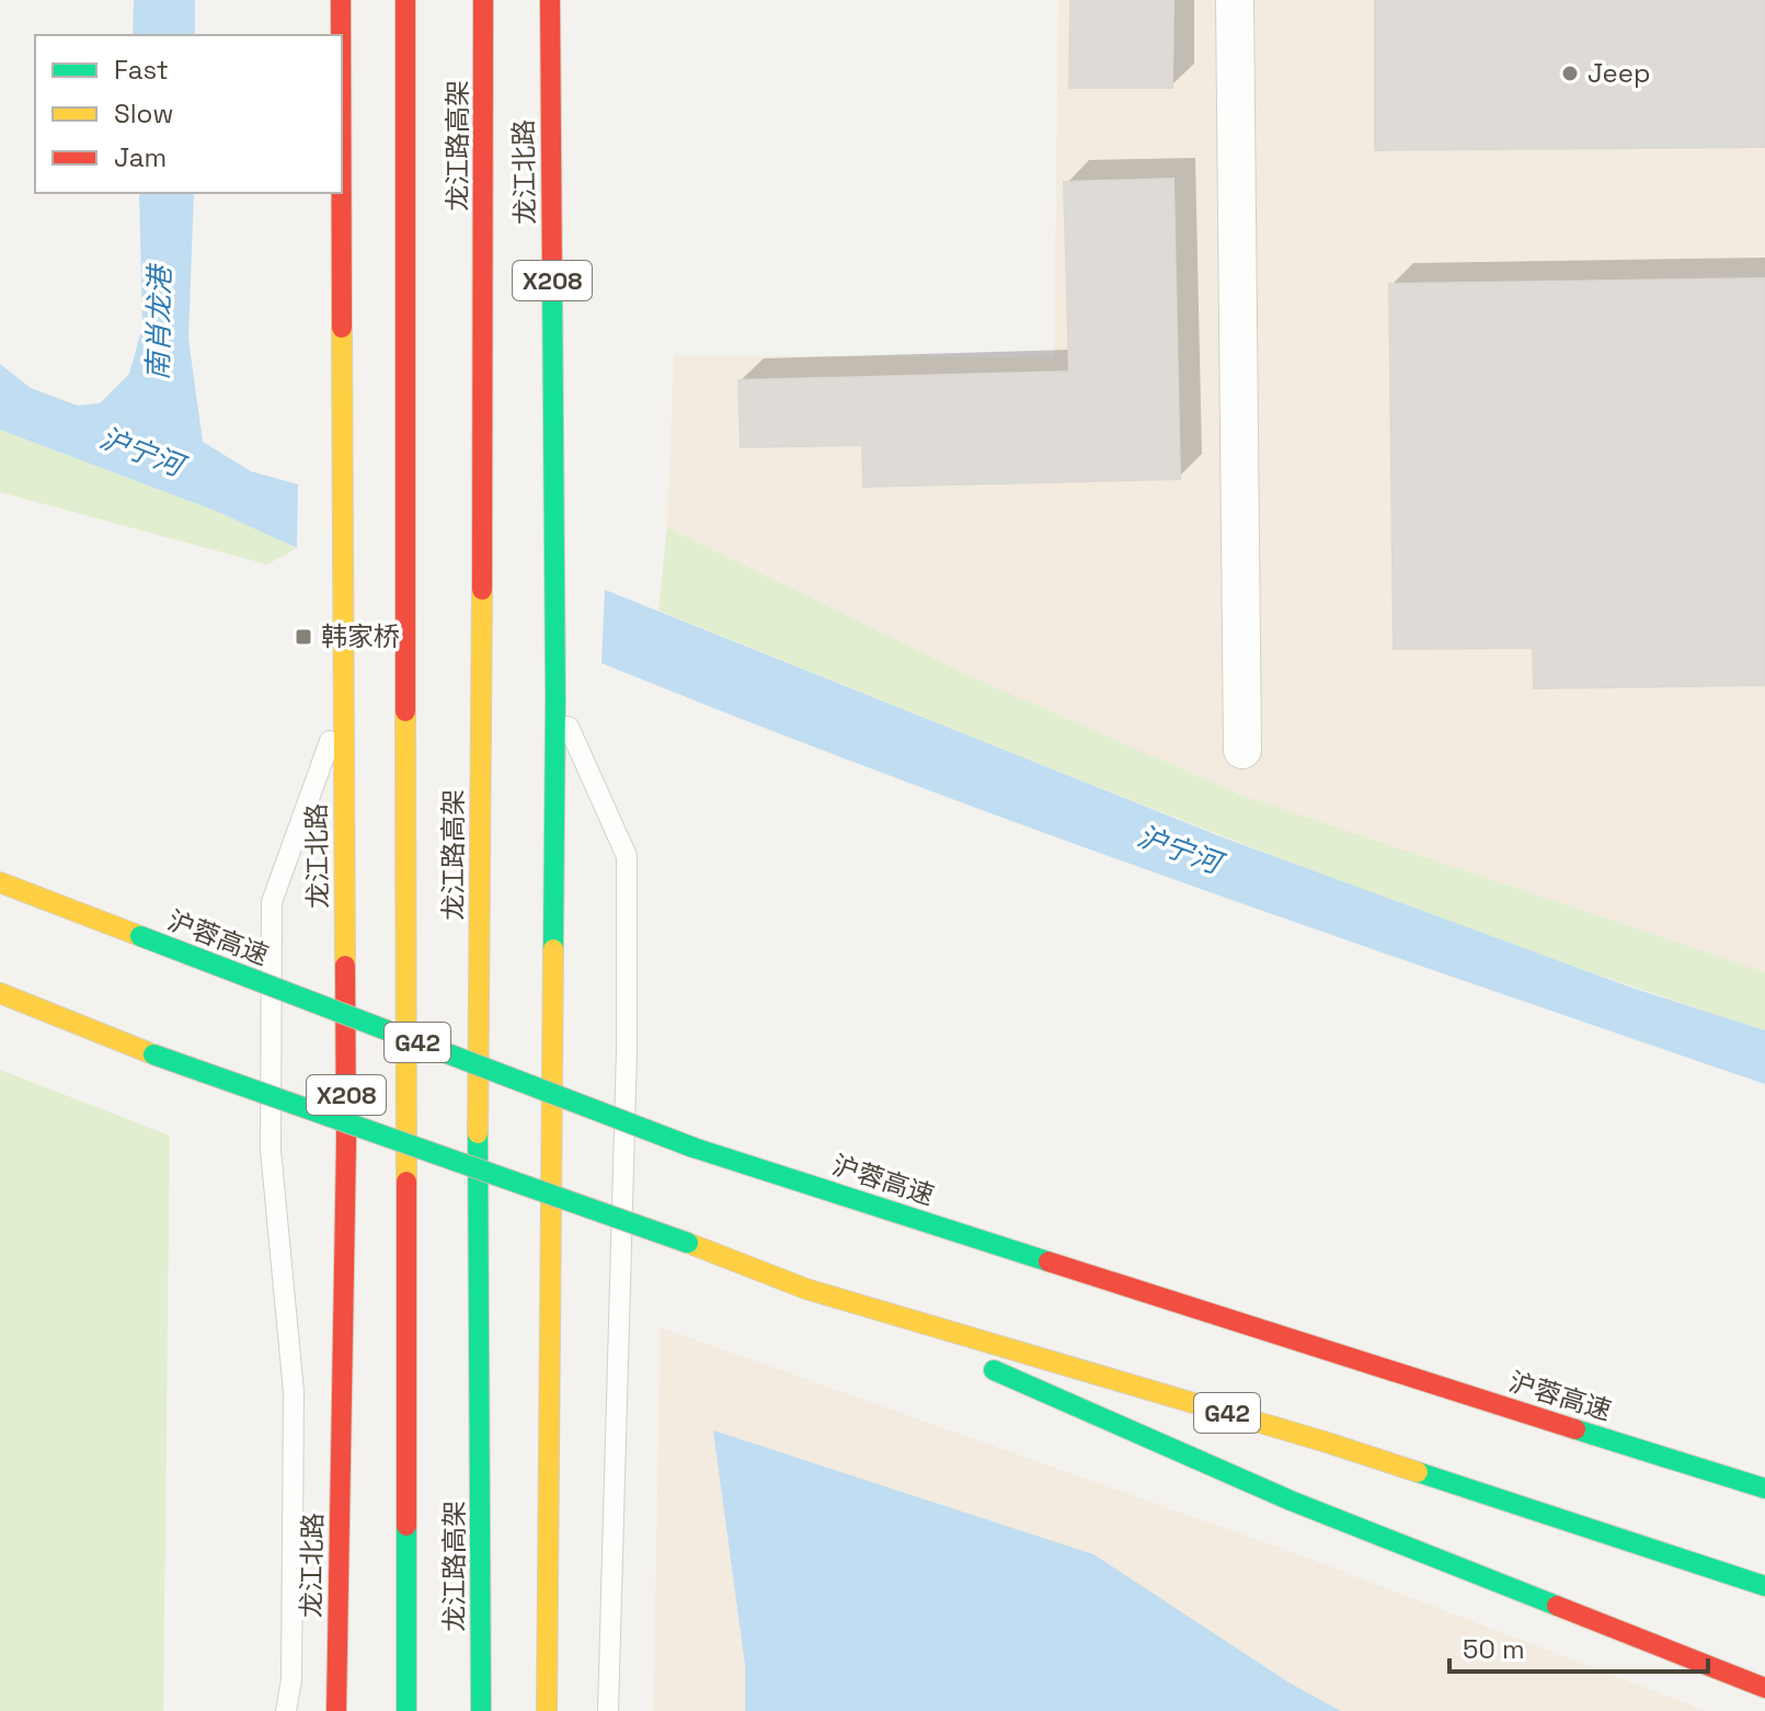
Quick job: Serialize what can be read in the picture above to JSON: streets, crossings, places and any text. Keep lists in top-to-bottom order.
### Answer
{
  "streets": {
    "main road": [
      "龙江路高架",
      "龙江北路",
      "X208",
      "沪蓉高速",
      "G42"
    ]
  },
  "water": ["南肖龙港", "沪宁河"],
  "places": {
    "other": ["Jeep"],
    "transit": ["韩家桥"]
  },
  "legend": ["Fast", "Slow", "Jam"],
  "scale_bar": "50 m"
}
